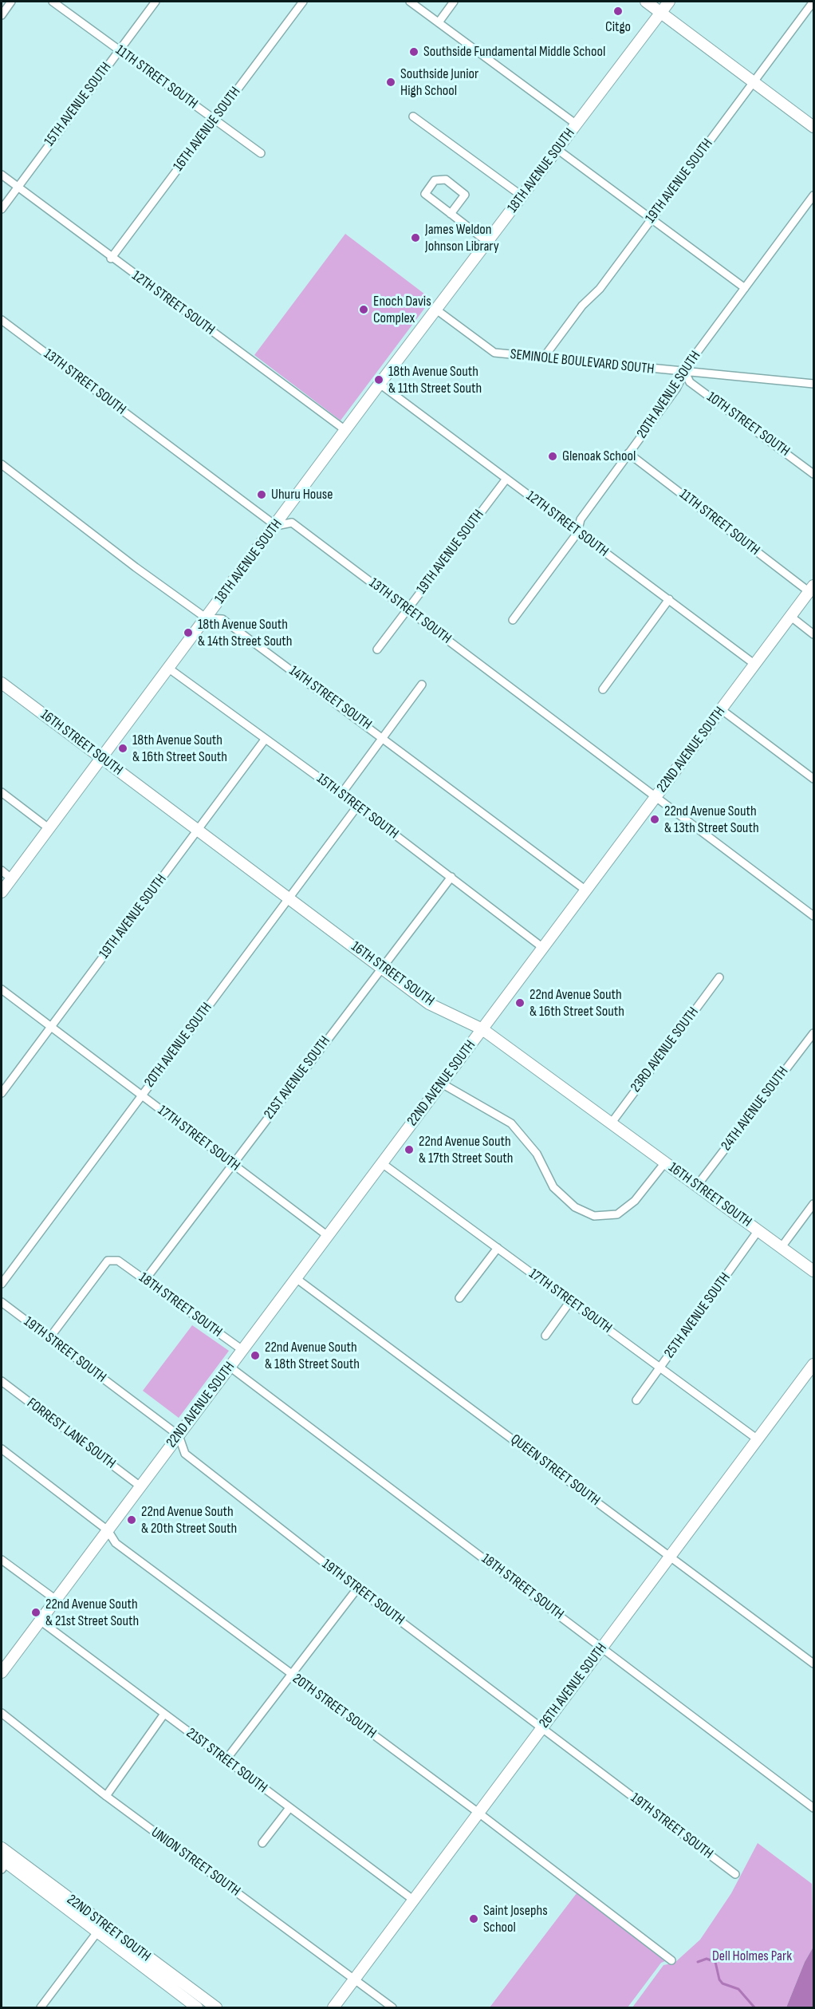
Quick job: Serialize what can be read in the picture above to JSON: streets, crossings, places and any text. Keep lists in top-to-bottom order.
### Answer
{
  "streets": {
    "street": [
      "11TH STREET SOUTH",
      "15TH AVENUE SOUTH",
      "16TH AVENUE SOUTH",
      "18TH AVENUE SOUTH",
      "19TH AVENUE SOUTH",
      "12TH STREET SOUTH",
      "SEMINOLE BOULEVARD SOUTH",
      "13TH STREET SOUTH",
      "20TH AVENUE SOUTH",
      "10TH STREET SOUTH",
      "14TH STREET SOUTH",
      "16TH STREET SOUTH",
      "22ND AVENUE SOUTH",
      "15TH STREET SOUTH",
      "23RD AVENUE SOUTH",
      "21ST AVENUE SOUTH",
      "24TH AVENUE SOUTH",
      "17TH STREET SOUTH",
      "18TH STREET SOUTH",
      "25TH AVENUE SOUTH",
      "19TH STREET SOUTH",
      "FORREST LANE SOUTH",
      "QUEEN STREET SOUTH",
      "26TH AVENUE SOUTH",
      "20TH STREET SOUTH",
      "21ST STREET SOUTH",
      "UNION STREET SOUTH",
      "22ND STREET SOUTH"
    ]
  },
  "crossings": [
    ["11TH STREET SOUTH", "15TH AVENUE SOUTH"],
    ["11TH STREET SOUTH", "16TH AVENUE SOUTH"],
    ["11TH STREET SOUTH", "20TH AVENUE SOUTH"],
    ["11TH STREET SOUTH", "22ND AVENUE SOUTH"],
    ["15TH AVENUE SOUTH", "12TH STREET SOUTH"],
    ["16TH AVENUE SOUTH", "12TH STREET SOUTH"],
    ["18TH AVENUE SOUTH", "12TH STREET SOUTH"],
    ["18TH AVENUE SOUTH", "SEMINOLE BOULEVARD SOUTH"],
    ["18TH AVENUE SOUTH", "13TH STREET SOUTH"],
    ["18TH AVENUE SOUTH", "14TH STREET SOUTH"],
    ["18TH AVENUE SOUTH", "16TH STREET SOUTH"],
    ["18TH AVENUE SOUTH", "15TH STREET SOUTH"],
    ["19TH AVENUE SOUTH", "12TH STREET SOUTH"],
    ["19TH AVENUE SOUTH", "SEMINOLE BOULEVARD SOUTH"],
    ["19TH AVENUE SOUTH", "13TH STREET SOUTH"],
    ["19TH AVENUE SOUTH", "16TH STREET SOUTH"],
    ["19TH AVENUE SOUTH", "15TH STREET SOUTH"],
    ["19TH AVENUE SOUTH", "17TH STREET SOUTH"],
    ["12TH STREET SOUTH", "20TH AVENUE SOUTH"],
    ["12TH STREET SOUTH", "22ND AVENUE SOUTH"],
    ["SEMINOLE BOULEVARD SOUTH", "20TH AVENUE SOUTH"],
    ["SEMINOLE BOULEVARD SOUTH", "10TH STREET SOUTH"],
    ["13TH STREET SOUTH", "22ND AVENUE SOUTH"],
    ["20TH AVENUE SOUTH", "10TH STREET SOUTH"],
    ["20TH AVENUE SOUTH", "16TH STREET SOUTH"],
    ["20TH AVENUE SOUTH", "15TH STREET SOUTH"],
    ["20TH AVENUE SOUTH", "17TH STREET SOUTH"],
    ["14TH STREET SOUTH", "22ND AVENUE SOUTH"],
    ["16TH STREET SOUTH", "22ND AVENUE SOUTH"],
    ["16TH STREET SOUTH", "23RD AVENUE SOUTH"],
    ["16TH STREET SOUTH", "21ST AVENUE SOUTH"],
    ["16TH STREET SOUTH", "24TH AVENUE SOUTH"],
    ["16TH STREET SOUTH", "25TH AVENUE SOUTH"],
    ["22ND AVENUE SOUTH", "15TH STREET SOUTH"],
    ["22ND AVENUE SOUTH", "17TH STREET SOUTH"],
    ["22ND AVENUE SOUTH", "18TH STREET SOUTH"],
    ["22ND AVENUE SOUTH", "19TH STREET SOUTH"],
    ["22ND AVENUE SOUTH", "FORREST LANE SOUTH"],
    ["22ND AVENUE SOUTH", "QUEEN STREET SOUTH"],
    ["22ND AVENUE SOUTH", "20TH STREET SOUTH"],
    ["22ND AVENUE SOUTH", "21ST STREET SOUTH"],
    ["15TH STREET SOUTH", "21ST AVENUE SOUTH"],
    ["21ST AVENUE SOUTH", "17TH STREET SOUTH"],
    ["21ST AVENUE SOUTH", "18TH STREET SOUTH"],
    ["17TH STREET SOUTH", "25TH AVENUE SOUTH"],
    ["17TH STREET SOUTH", "26TH AVENUE SOUTH"],
    ["18TH STREET SOUTH", "19TH STREET SOUTH"],
    ["18TH STREET SOUTH", "26TH AVENUE SOUTH"],
    ["19TH STREET SOUTH", "26TH AVENUE SOUTH"],
    ["QUEEN STREET SOUTH", "26TH AVENUE SOUTH"],
    ["26TH AVENUE SOUTH", "20TH STREET SOUTH"],
    ["26TH AVENUE SOUTH", "21ST STREET SOUTH"],
    ["26TH AVENUE SOUTH", "UNION STREET SOUTH"]
  ],
  "parks": ["Dell Holmes Park"],
  "places": [
    "Citgo",
    "Southside Fundamental Middle School",
    "Southside Junior High School",
    "James Weldon Johnson Library",
    "Enoch Davis Complex",
    "18th Avenue South & 11th Street South",
    "Glenoak School",
    "Uhuru House",
    "18th Avenue South & 14th Street South",
    "18th Avenue South & 16th Street South",
    "22nd Avenue South & 13th Street South",
    "22nd Avenue South & 16th Street South",
    "22nd Avenue South & 17th Street South",
    "22nd Avenue South & 18th Street South",
    "22nd Avenue South & 20th Street South",
    "22nd Avenue South & 21st Street South",
    "Saint Josephs School"
  ]
}
